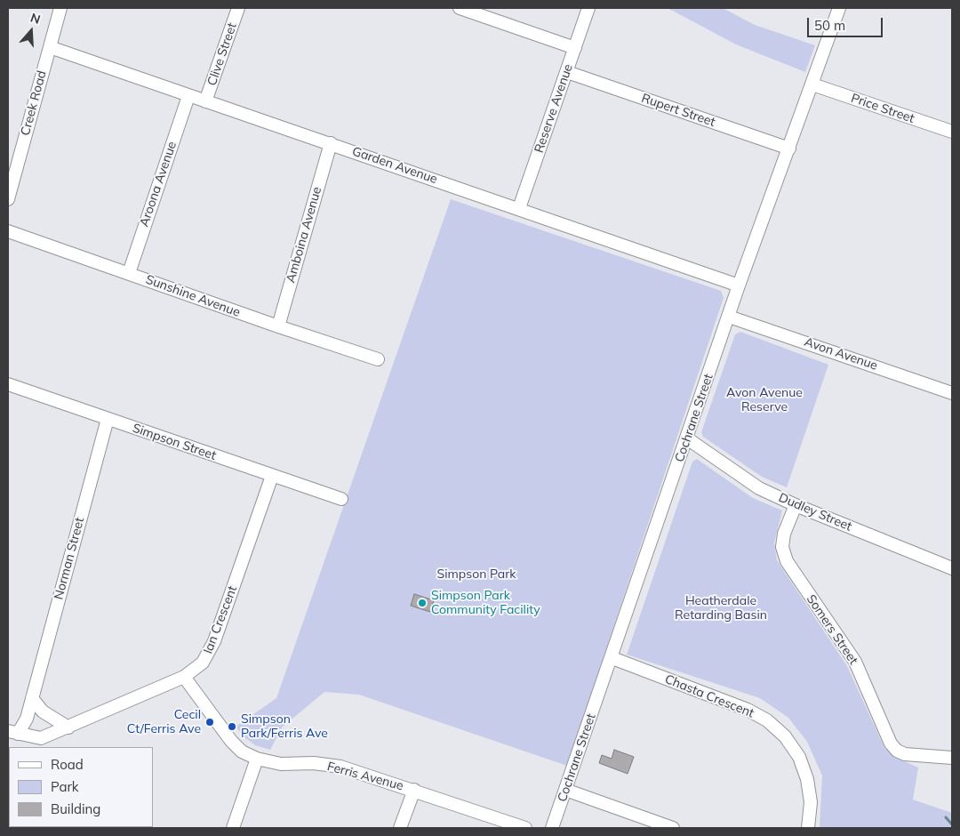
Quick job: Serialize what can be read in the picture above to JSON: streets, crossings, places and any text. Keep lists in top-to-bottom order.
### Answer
{
  "streets": {
    "street": [
      "Clive Street",
      "Creek Road",
      "Reserve Avenue",
      "Price Street",
      "Rupert Street",
      "Garden Avenue",
      "Aroona Avenue",
      "Amboina Avenue",
      "Sunshine Avenue",
      "Avon Avenue",
      "Cochrane Street",
      "Simpson Street",
      "Dudley Street",
      "Norman Street",
      "Ian Crescent",
      "Somers Street",
      "Chasta Crescent",
      "Ferris Avenue"
    ]
  },
  "crossings": [
    ["Clive Street", "Garden Avenue"],
    ["Creek Road", "Garden Avenue"],
    ["Reserve Avenue", "Rupert Street"],
    ["Reserve Avenue", "Garden Avenue"],
    ["Price Street", "Cochrane Street"],
    ["Rupert Street", "Cochrane Street"],
    ["Garden Avenue", "Aroona Avenue"],
    ["Garden Avenue", "Amboina Avenue"],
    ["Garden Avenue", "Cochrane Street"],
    ["Aroona Avenue", "Sunshine Avenue"],
    ["Amboina Avenue", "Sunshine Avenue"],
    ["Avon Avenue", "Cochrane Street"],
    ["Cochrane Street", "Dudley Street"],
    ["Cochrane Street", "Chasta Crescent"],
    ["Simpson Street", "Norman Street"],
    ["Simpson Street", "Ian Crescent"],
    ["Dudley Street", "Somers Street"],
    ["Norman Street", "Ian Crescent"],
    ["Ian Crescent", "Ferris Avenue"]
  ],
  "parks": ["Avon Avenue Reserve", "Simpson Park", "Heatherdale Retarding Basin"],
  "places": ["Simpson Park Community Facility", "Cecil Ct/Ferris Ave", "Simpson Park/Ferris Ave"],
  "legend": ["Road", "Park", "Building"],
  "scale_bar": "50 m",
  "north": "top"
}
